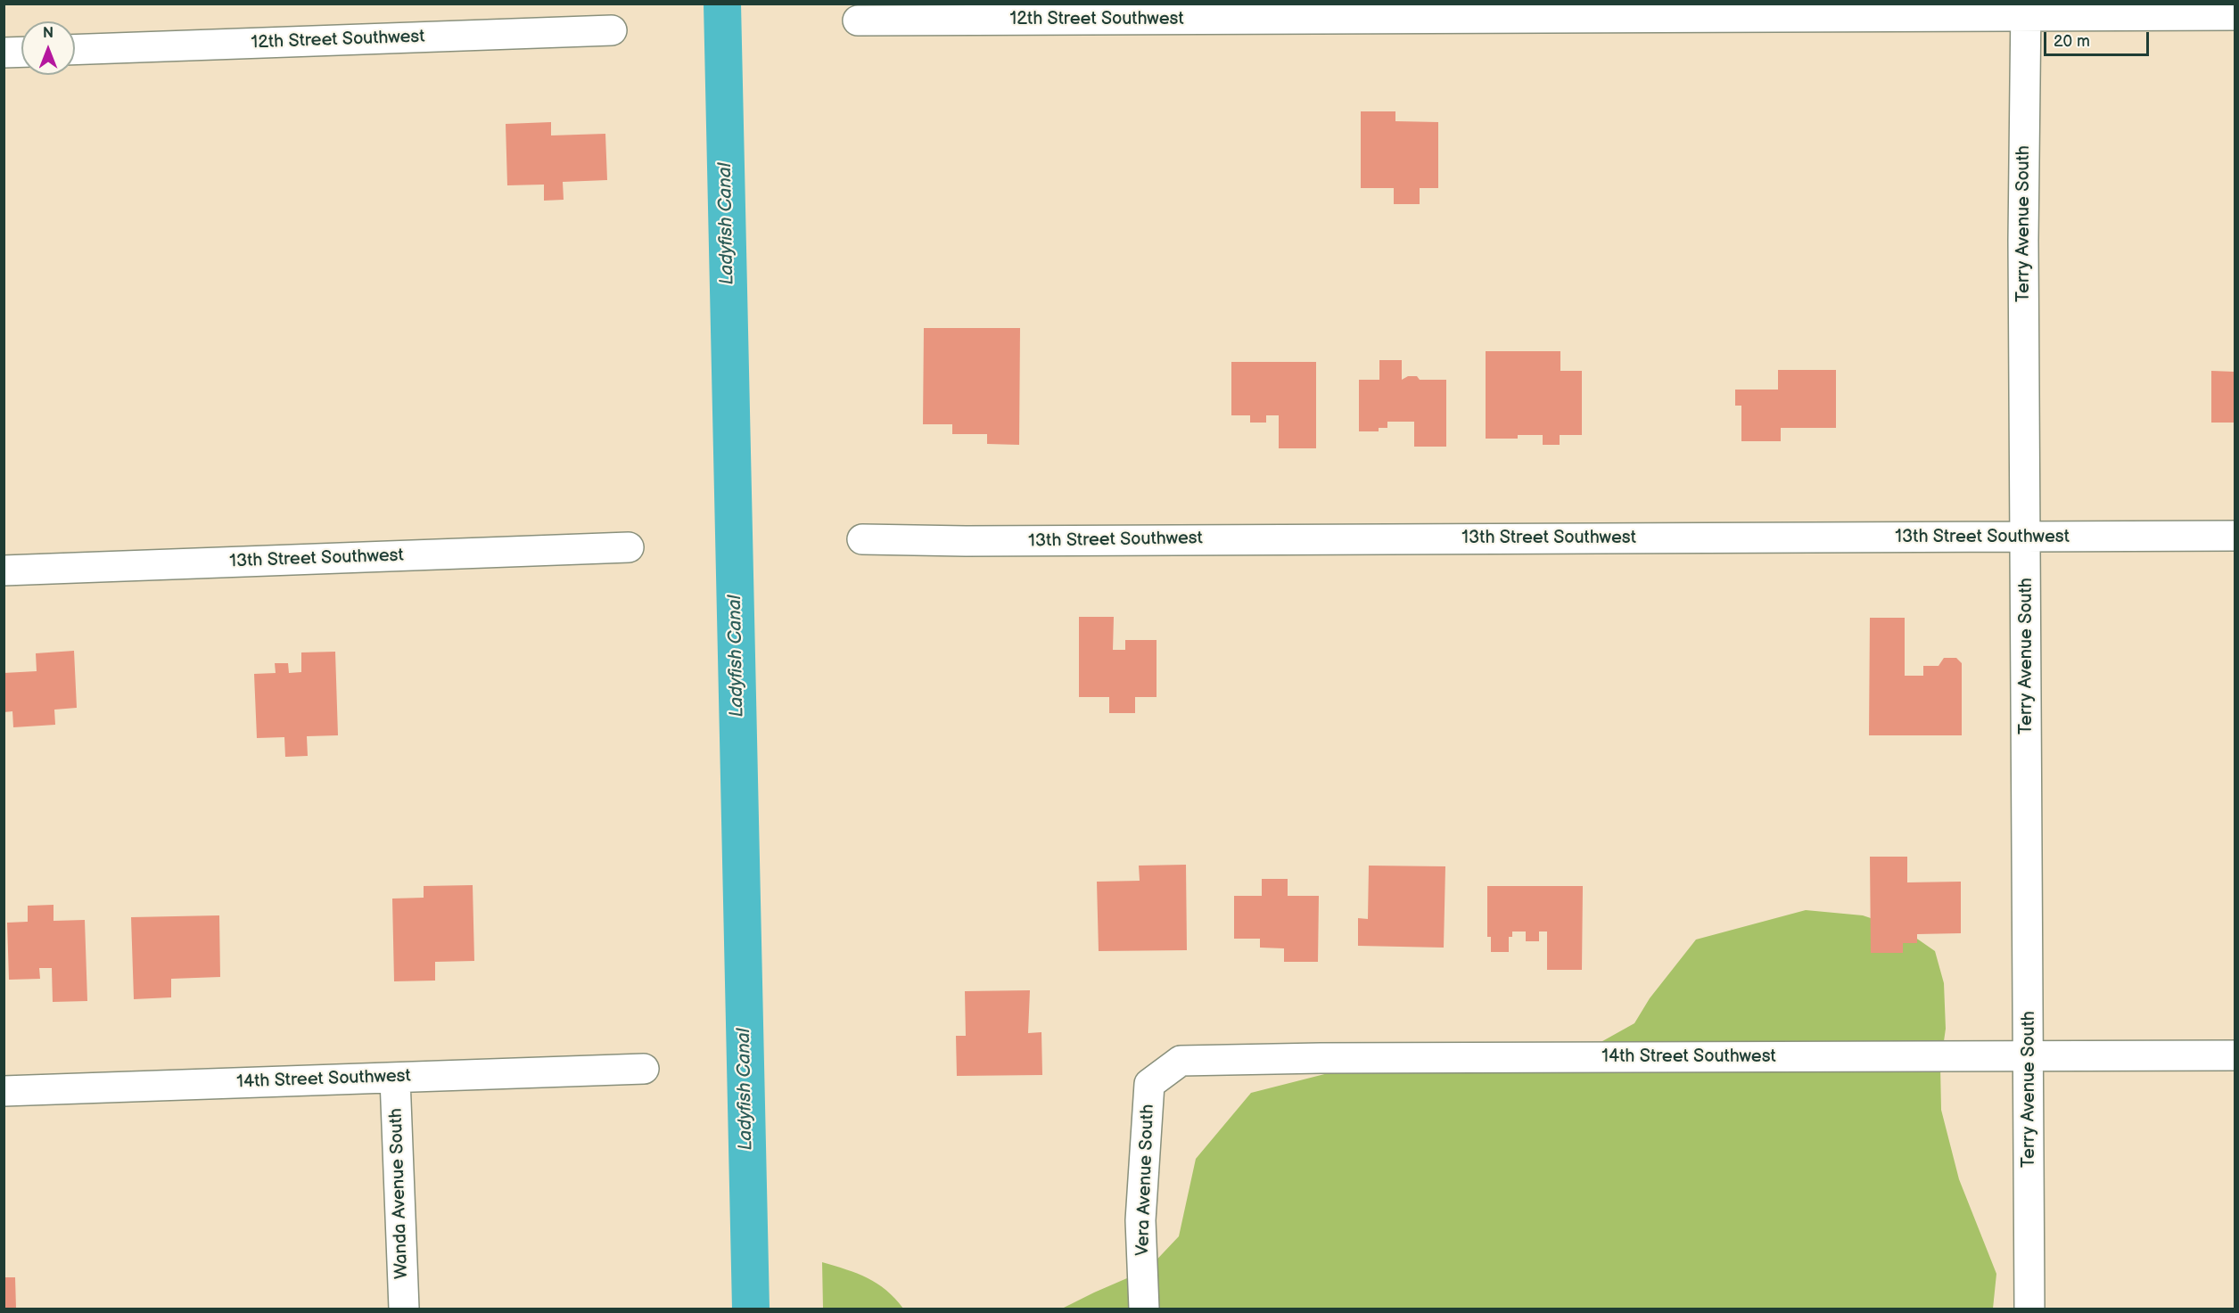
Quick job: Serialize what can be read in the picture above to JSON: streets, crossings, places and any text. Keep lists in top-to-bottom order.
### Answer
{
  "streets": {
    "street": [
      "12th Street Southwest",
      "Terry Avenue South",
      "13th Street Southwest",
      "14th Street Southwest",
      "Vera Avenue South",
      "Wanda Avenue South"
    ]
  },
  "crossings": [
    ["12th Street Southwest", "Terry Avenue South"],
    ["Terry Avenue South", "13th Street Southwest"],
    ["Terry Avenue South", "14th Street Southwest"],
    ["14th Street Southwest", "Vera Avenue South"],
    ["14th Street Southwest", "Wanda Avenue South"]
  ],
  "water": ["Ladyfish Canal"],
  "scale_bar": "20 m",
  "north": "top"
}
